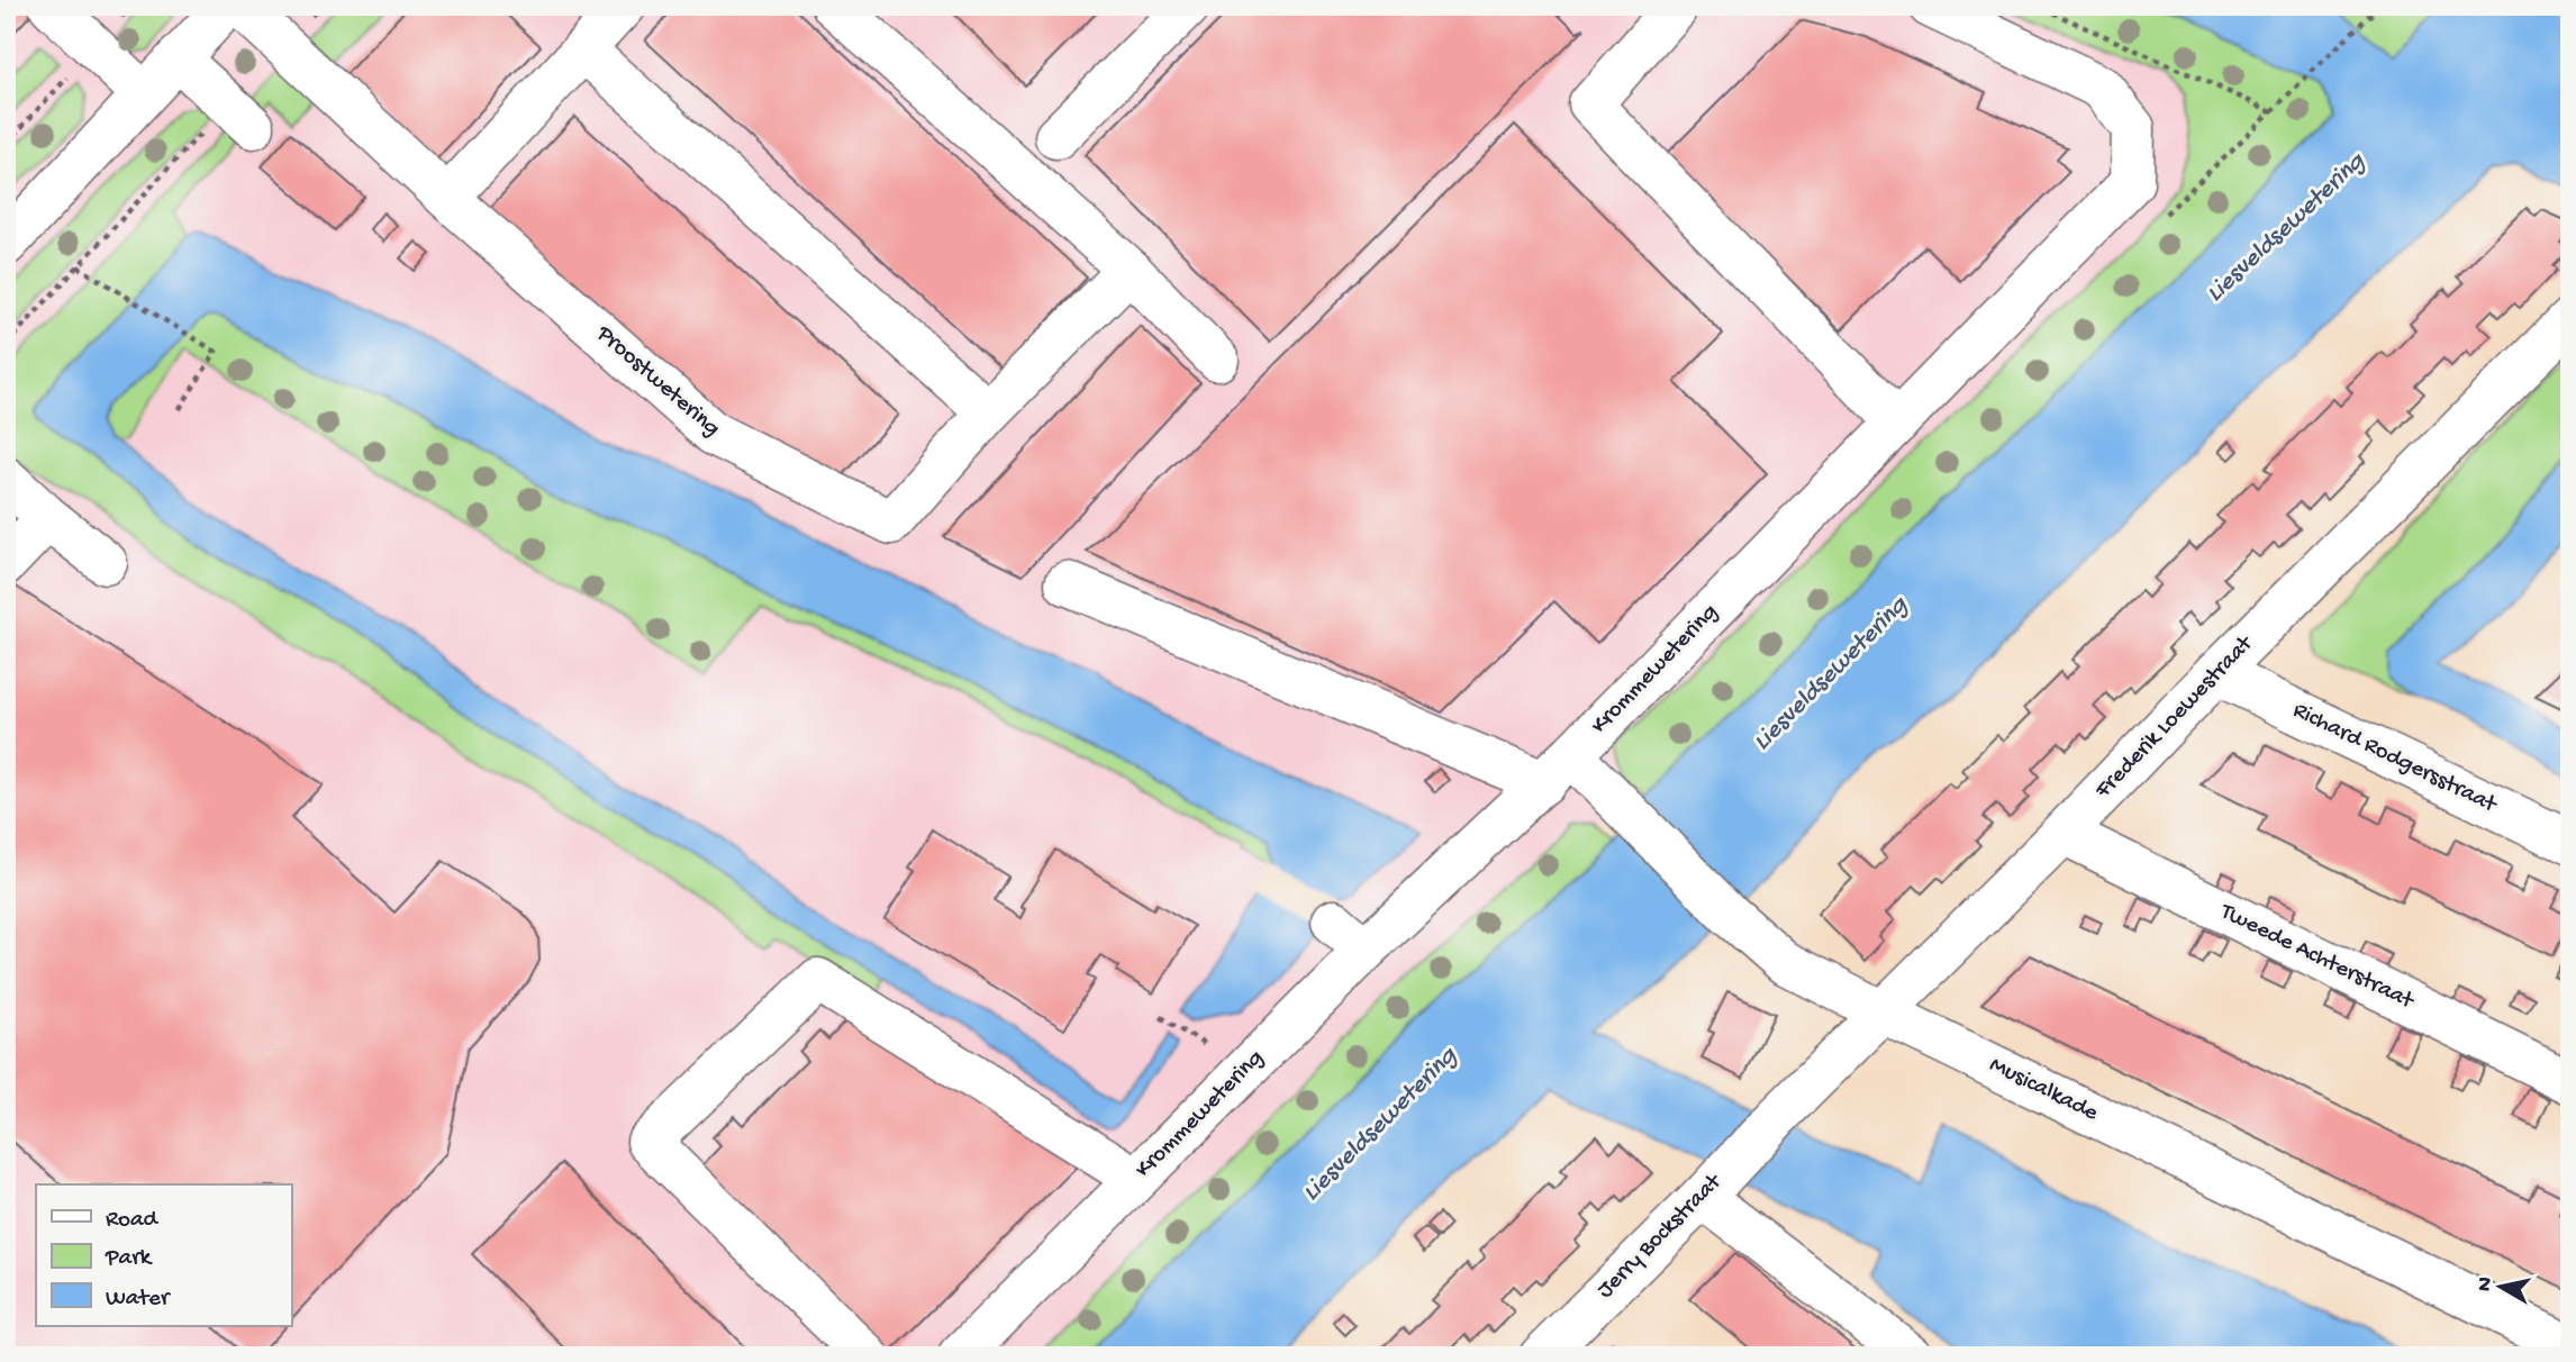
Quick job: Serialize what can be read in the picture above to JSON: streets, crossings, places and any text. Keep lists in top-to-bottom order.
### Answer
{
  "streets": {
    "street": [
      "Proostwetering",
      "Krommewetering",
      "Frederik Loewestraat",
      "Richard Rodgersstraat",
      "Tweede Achterstraat",
      "Musicalkade",
      "Jerry Bockstraat"
    ]
  },
  "crossings": [
    ["Krommewetering", "Musicalkade"],
    ["Frederik Loewestraat", "Richard Rodgersstraat"],
    ["Frederik Loewestraat", "Tweede Achterstraat"],
    ["Frederik Loewestraat", "Musicalkade"],
    ["Frederik Loewestraat", "Jerry Bockstraat"]
  ],
  "water": ["Liesveldsewetering"],
  "legend": ["Road", "Park", "Water"],
  "north": "left"
}
